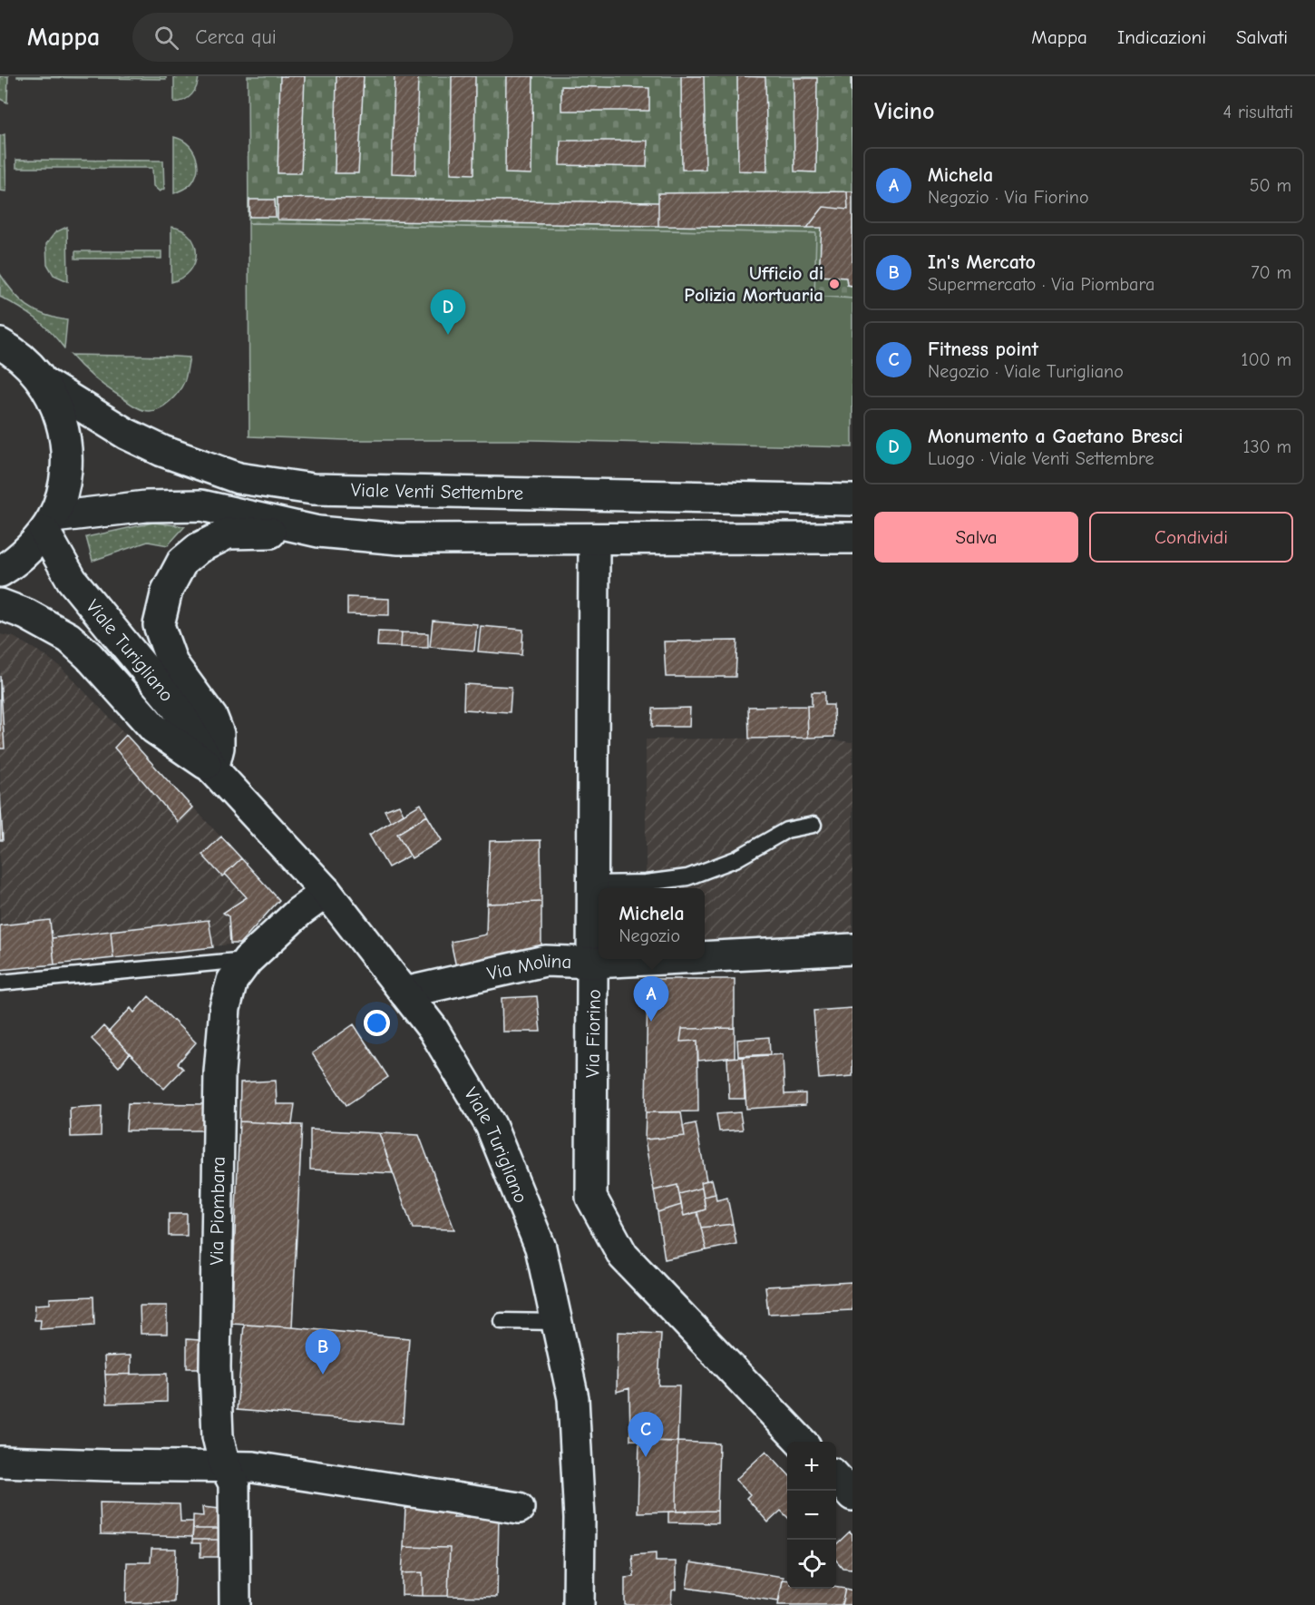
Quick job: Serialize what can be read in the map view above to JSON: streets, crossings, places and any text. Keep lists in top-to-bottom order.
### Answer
{
  "streets": {
    "main road": [
      "Viale Venti Settembre",
      "Viale Turigliano",
      "Via Molina",
      "Via Fiorino",
      "Via Piombara"
    ]
  },
  "crossings": [
    ["Viale Turigliano", "Via Molina"],
    ["Viale Turigliano", "Via Piombara"],
    ["Via Molina", "Via Fiorino"]
  ],
  "places": ["Ufficio di Polizia Mortuaria"],
  "page": {
    "header": "Mappa",
    "search": "Cerca qui",
    "nav": ["Mappa", "Indicazioni", "Salvati"],
    "heading": ["Vicino", "4 risultati"],
    "list": [
      {
        "mark": "A",
        "name": "Michela",
        "note": "Negozio · Via Fiorino",
        "value": "50 m"
      },
      {
        "mark": "B",
        "name": "In's Mercato",
        "note": "Supermercato · Via Piombara",
        "value": "70 m"
      },
      {
        "mark": "C",
        "name": "Fitness point",
        "note": "Negozio · Viale Turigliano",
        "value": "100 m"
      },
      {
        "mark": "D",
        "name": "Monumento a Gaetano Bresci",
        "note": "Luogo · Viale Venti Settembre",
        "value": "130 m"
      }
    ],
    "pins": [
      "D",
      "A",
      "B",
      "C"
    ],
    "buttons": ["Salva", "Condividi"],
    "popup": ["Michela", "Negozio"],
    "map_buttons": ["+", "−"]
  }
}
